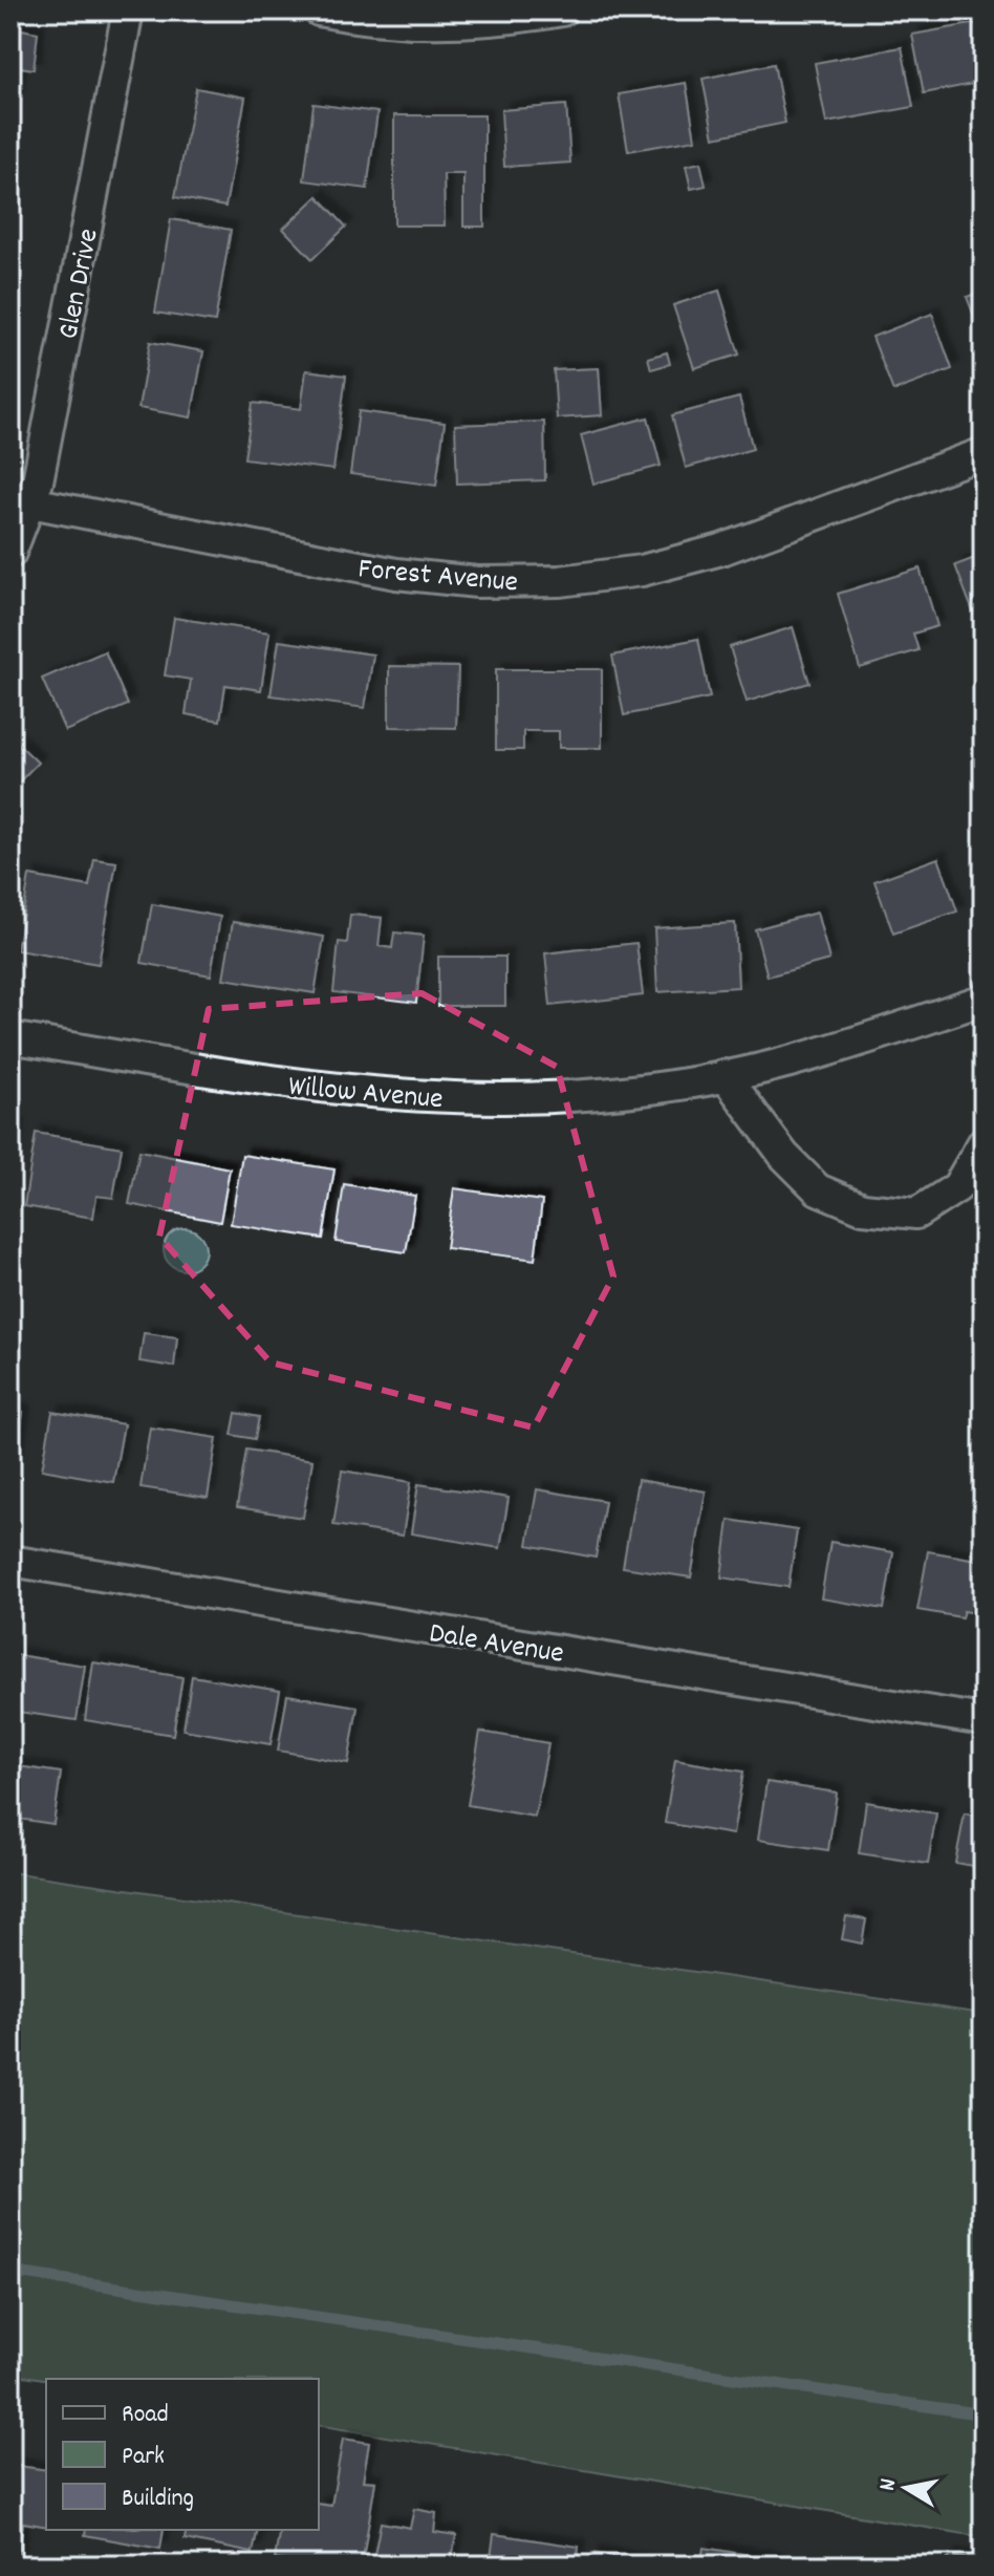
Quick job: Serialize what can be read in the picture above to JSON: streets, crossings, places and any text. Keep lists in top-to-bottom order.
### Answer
{
  "streets": {
    "street": [
      "Glen Drive",
      "Forest Avenue",
      "Willow Avenue",
      "Dale Avenue"
    ]
  },
  "crossings": [
    ["Glen Drive", "Forest Avenue"]
  ],
  "legend": ["Road", "Park", "Building"],
  "north": "left"
}
